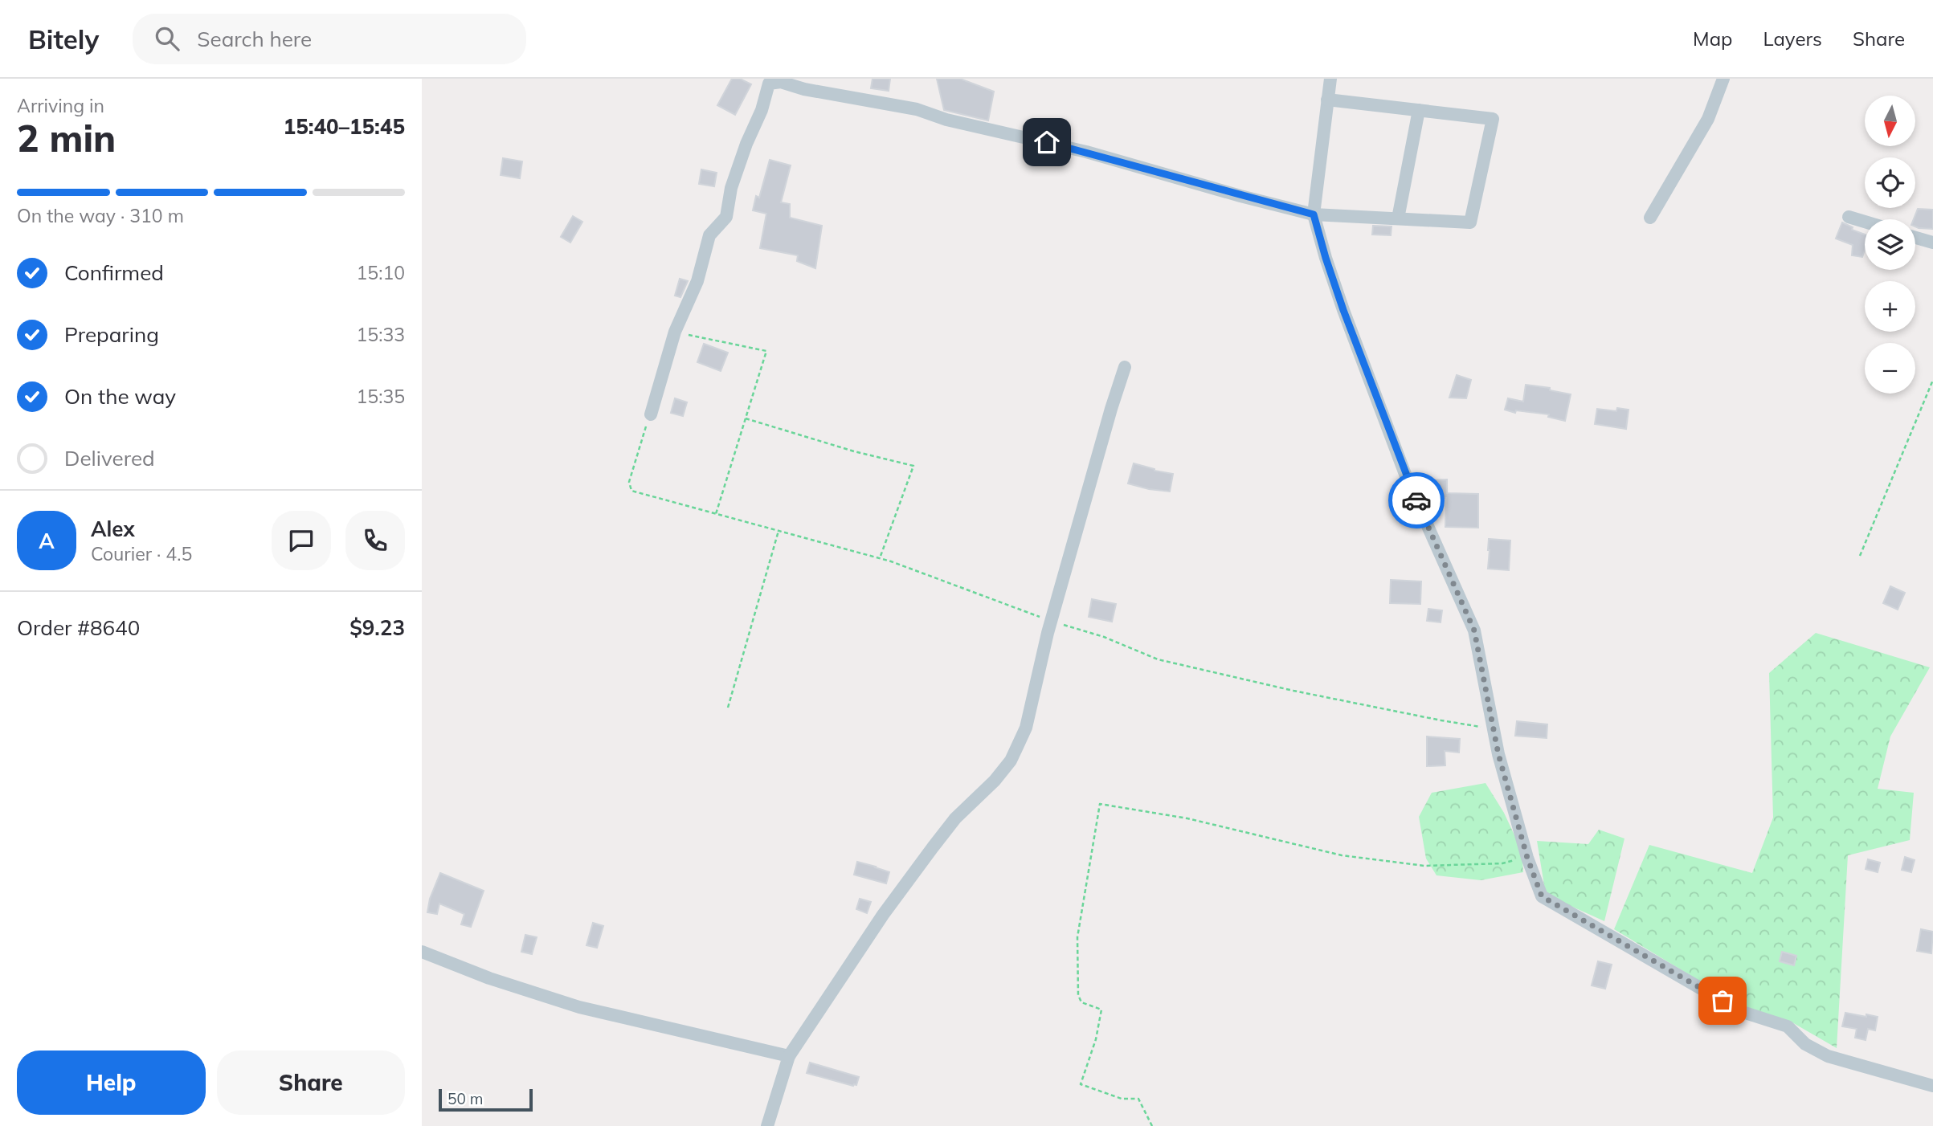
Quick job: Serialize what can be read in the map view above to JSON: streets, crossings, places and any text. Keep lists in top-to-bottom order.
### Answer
{
  "scale_bar": "50 m",
  "north": "bottom",
  "page": {
    "header": "Bitely",
    "search": "Search here",
    "nav": ["Map", "Layers", "Share"],
    "heading": ["2 min", "Arriving in", "15:40–15:45"],
    "panel": [
      "Alex",
      "Courier · 4.5",
      "Order #8640",
      "$9.23"
    ],
    "map_buttons": ["+", "−"],
    "bar": "On the way · 310 m",
    "list": [
      ["Confirmed", "15:10"],
      ["Preparing", "15:33"],
      ["On the way", "15:35"],
      "Delivered"
    ],
    "round": "A",
    "buttons": ["Help", "Share"],
    "scale": "50 m"
  }
}
